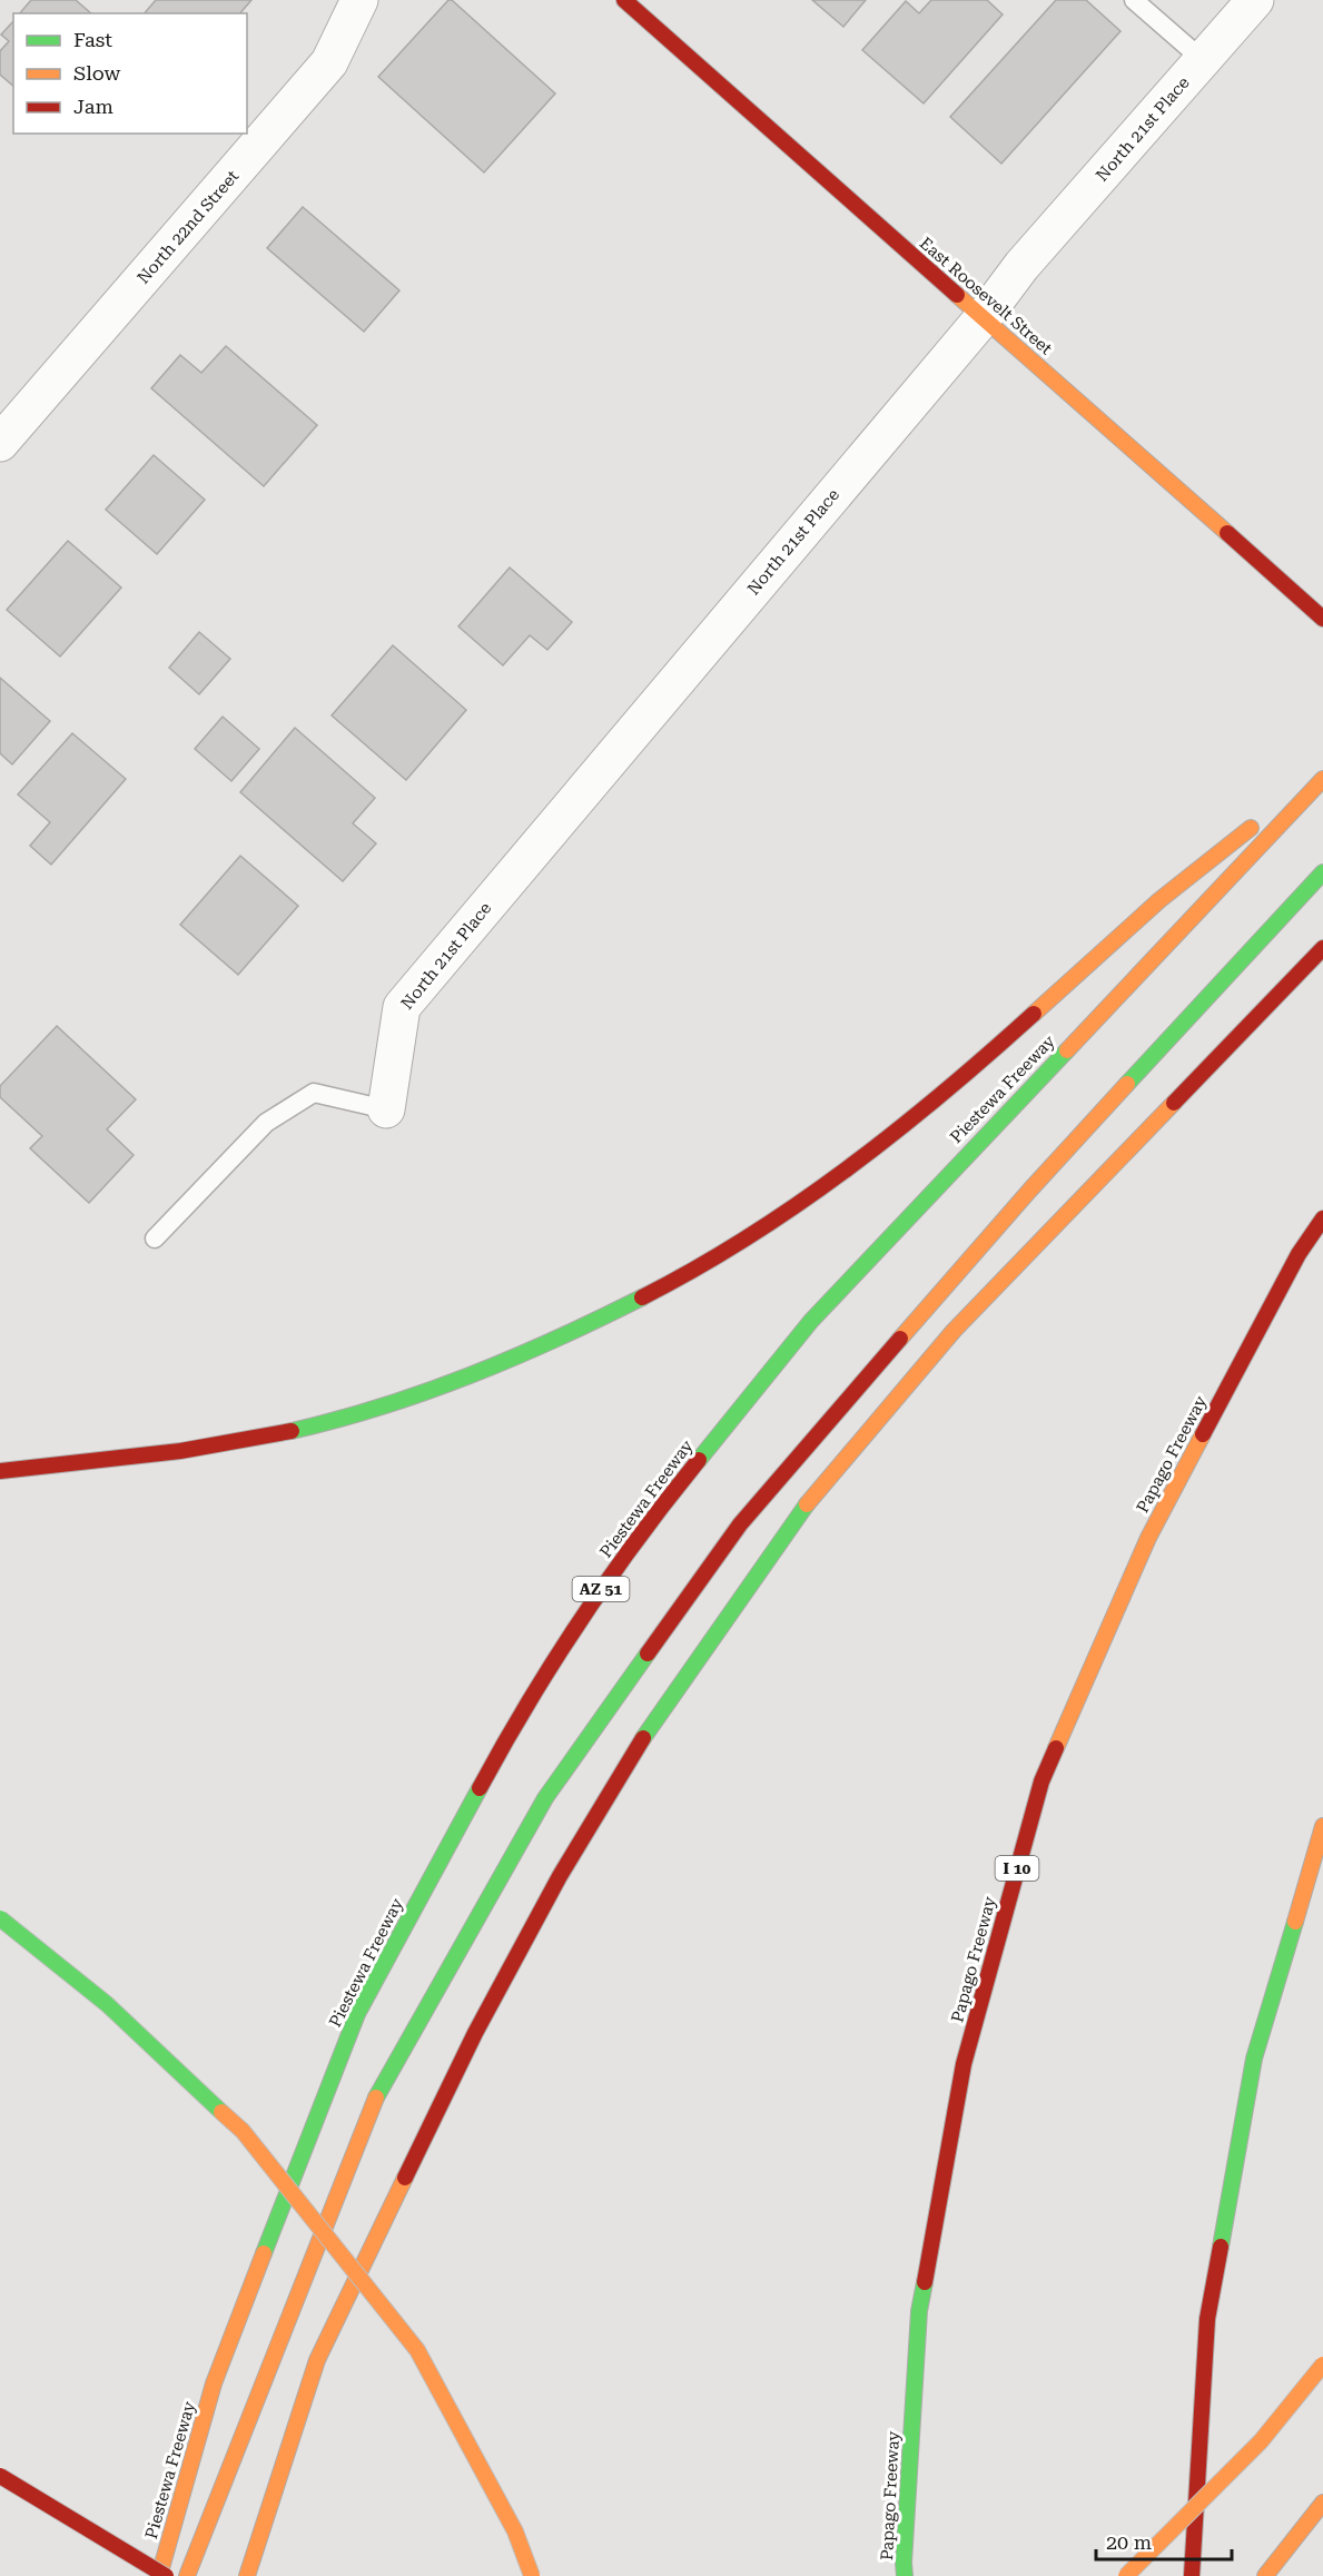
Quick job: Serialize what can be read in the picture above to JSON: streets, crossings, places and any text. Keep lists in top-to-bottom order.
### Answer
{
  "streets": {
    "main road": [
      "East Roosevelt Street",
      "Piestewa Freeway",
      "Papago Freeway",
      "AZ 51",
      "I 10"
    ],
    "street": ["North 21st Place", "North 22nd Street"]
  },
  "crossings": [
    ["North 21st Place", "East Roosevelt Street"]
  ],
  "legend": ["Fast", "Slow", "Jam"],
  "scale_bar": "20 m"
}
